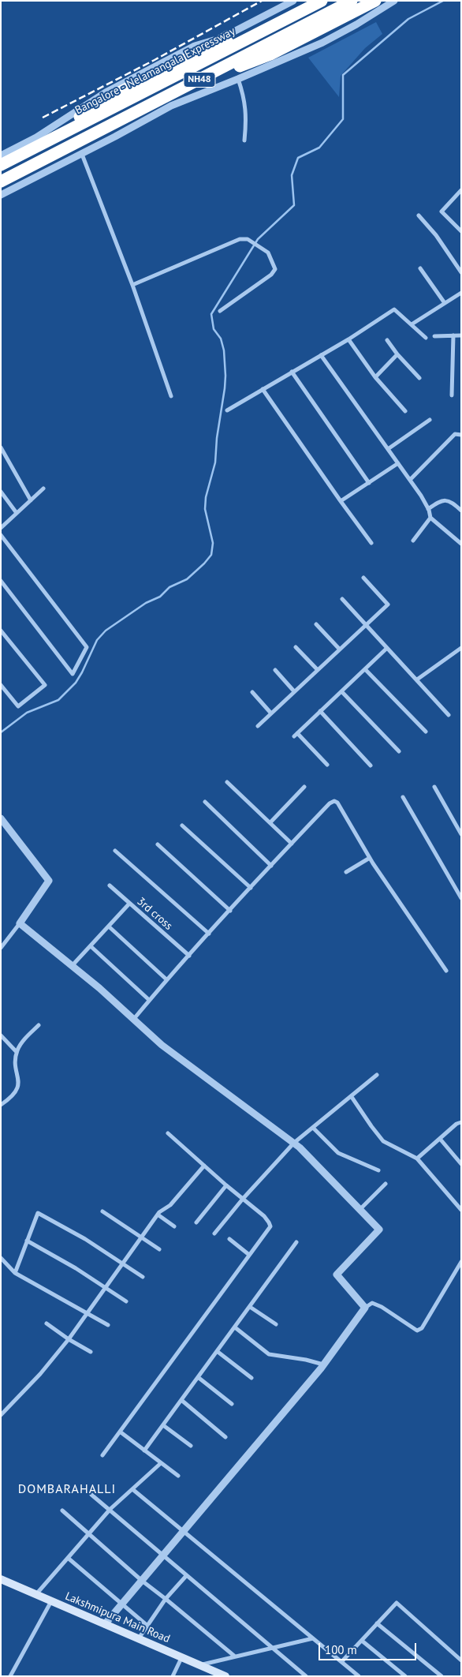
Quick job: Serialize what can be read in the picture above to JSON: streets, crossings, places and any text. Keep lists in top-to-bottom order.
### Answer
{
  "streets": {
    "highway": ["Bangalore - Nelamangala Expressway", "NH48"],
    "main road": ["Lakshmipura Main Road"],
    "street": ["3rd cross"]
  },
  "districts": ["DOMBARAHALLI"],
  "scale_bar": "100 m"
}
